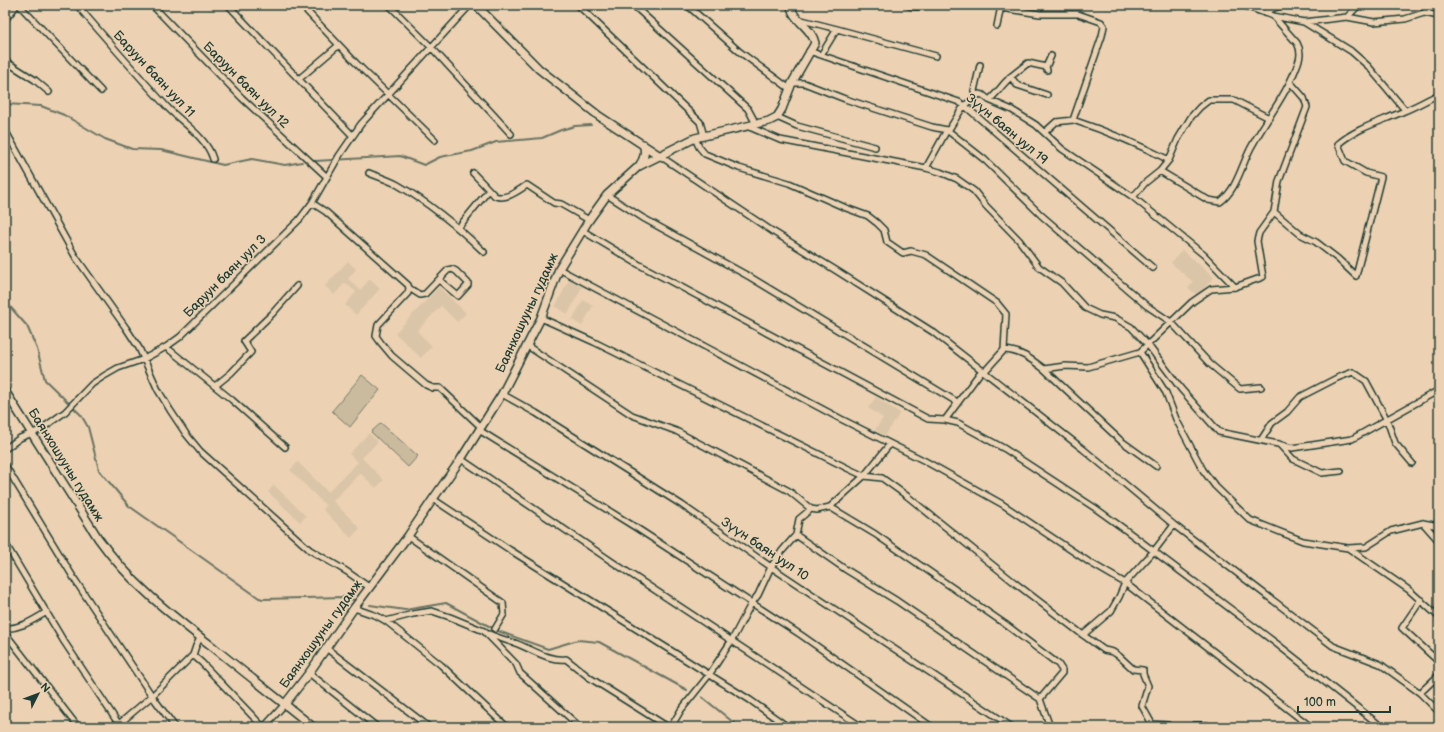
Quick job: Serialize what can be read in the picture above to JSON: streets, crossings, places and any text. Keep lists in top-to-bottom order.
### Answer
{
  "streets": {
    "street": [
      "Баруун баян уул 11",
      "Баруун баян уул 12",
      "Зүүн баян уул 19",
      "Баруун баян уул 3",
      "Баянхошууны гудамж",
      "Зүүн баян уул 10"
    ]
  },
  "crossings": [
    ["Баруун баян уул 12", "Баруун баян уул 3"],
    ["Баруун баян уул 3", "Баянхошууны гудамж"],
    ["Баянхошууны гудамж", "Зүүн баян уул 10"]
  ],
  "scale_bar": "100 m",
  "north": "top right"
}
